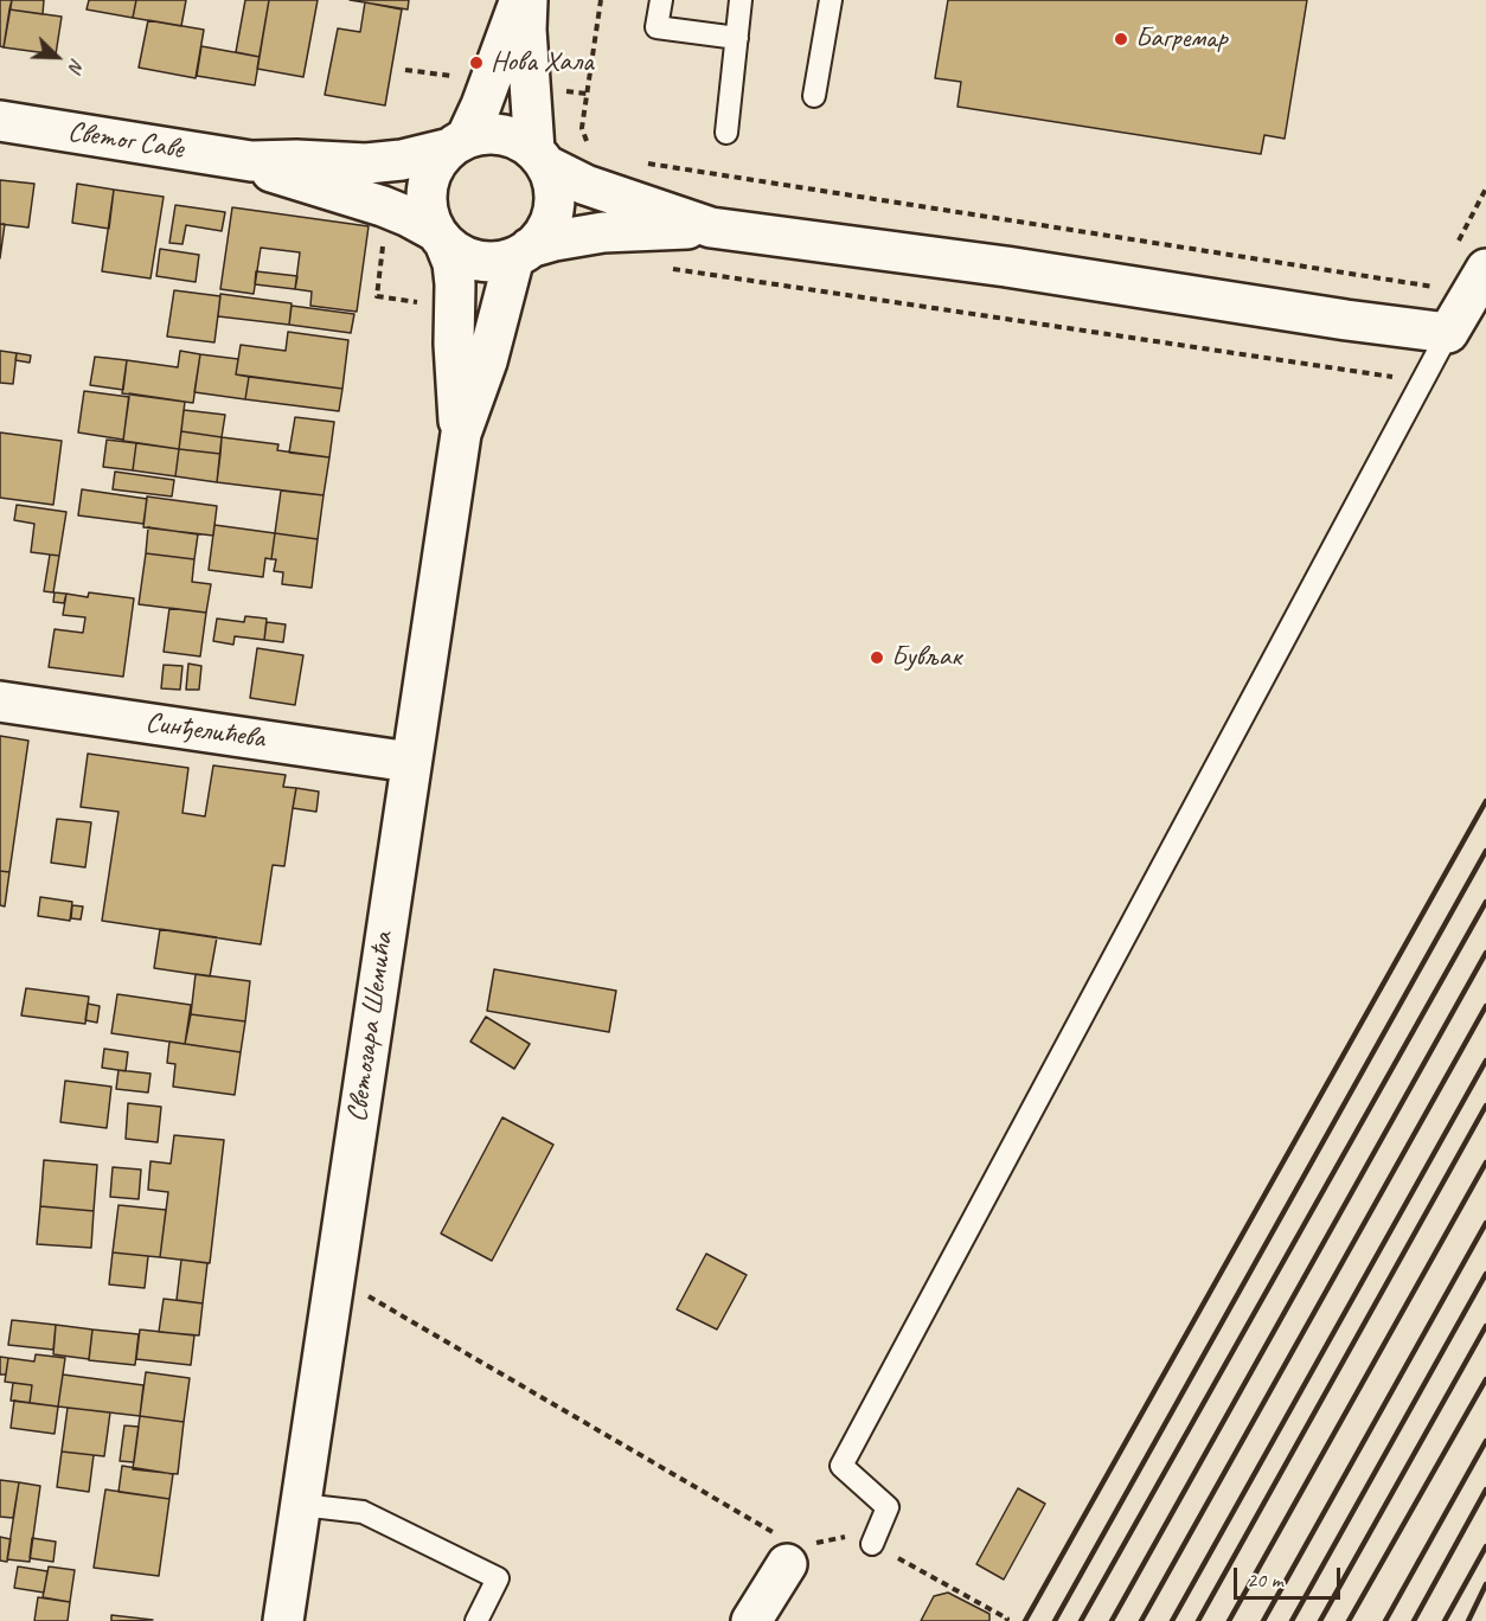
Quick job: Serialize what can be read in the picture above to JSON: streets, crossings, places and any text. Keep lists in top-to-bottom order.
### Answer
{
  "streets": {
    "street": ["Светог Саве", "Синђелићева", "Светозара Шемића"]
  },
  "crossings": [
    ["Светог Саве", "Светозара Шемића"],
    ["Синђелићева", "Светозара Шемића"]
  ],
  "places": ["Багремар", "Нова Хала", "Бувљак"],
  "scale_bar": "20 m",
  "north": "bottom right"
}
